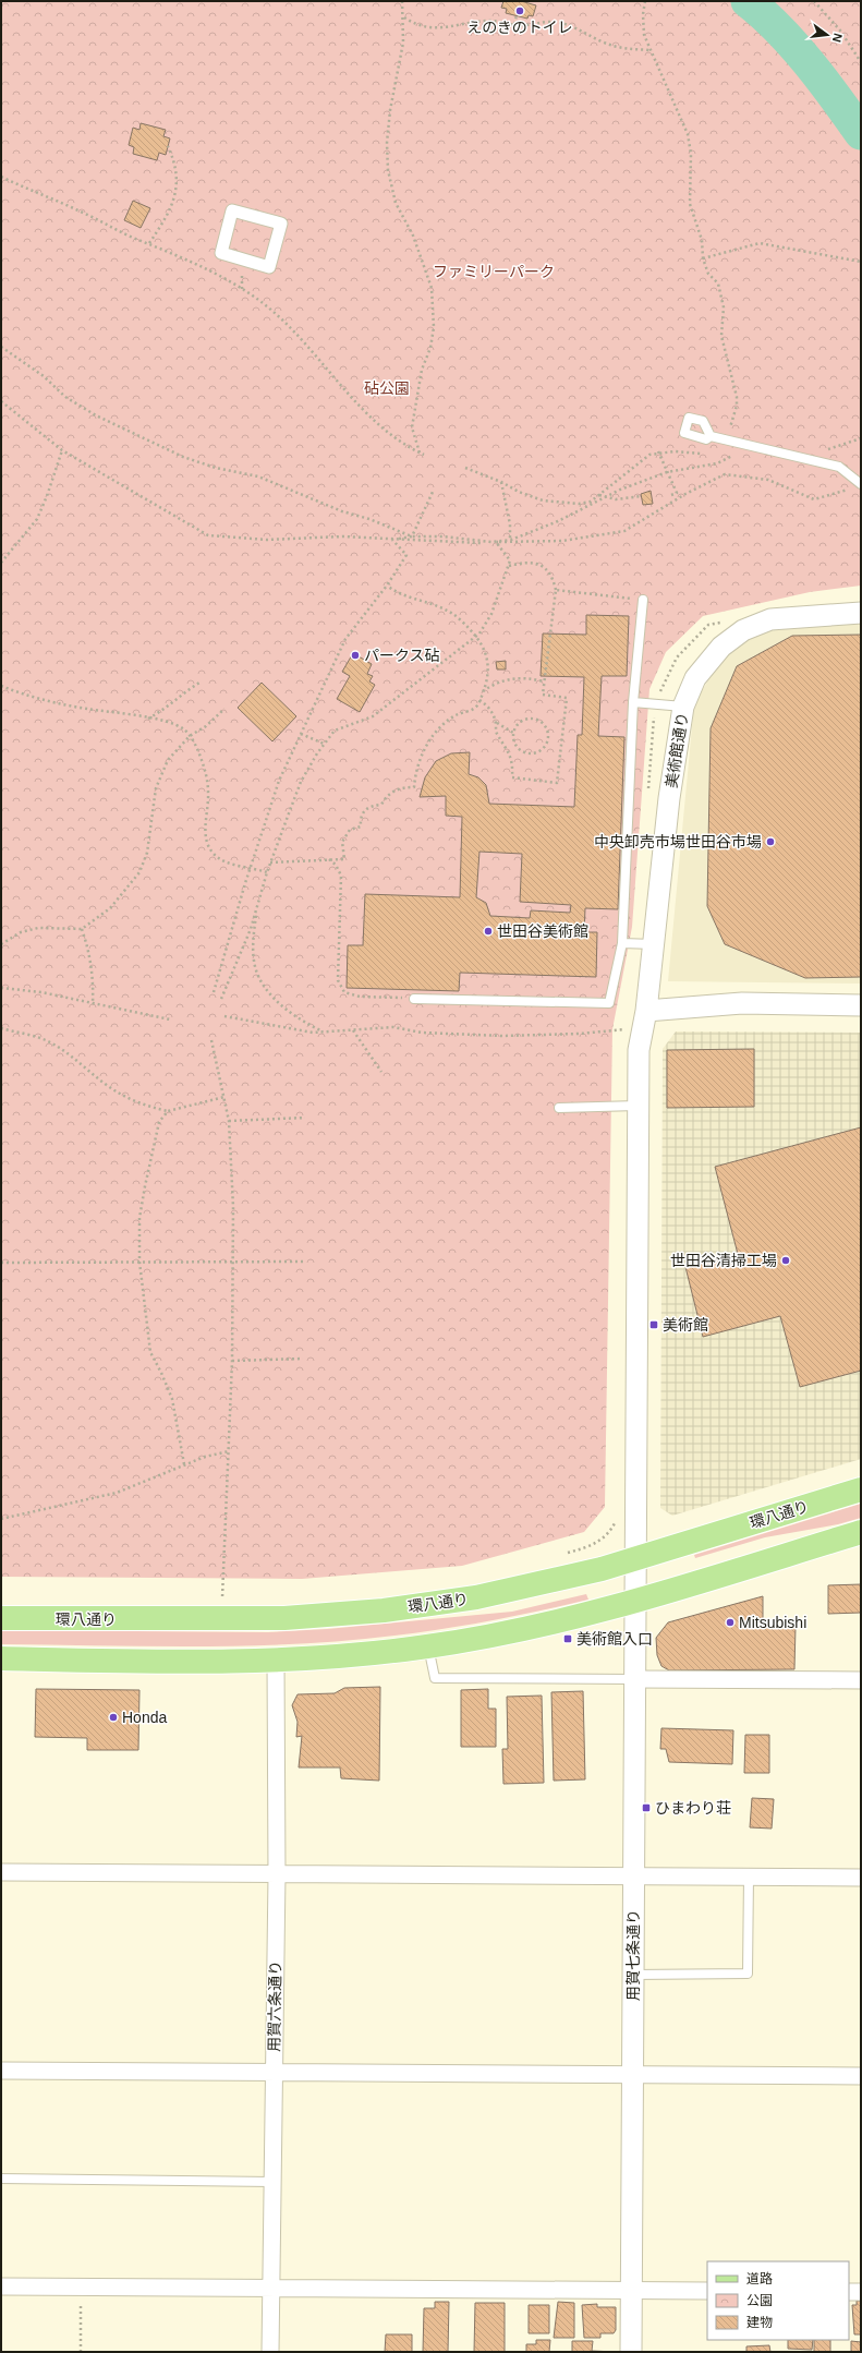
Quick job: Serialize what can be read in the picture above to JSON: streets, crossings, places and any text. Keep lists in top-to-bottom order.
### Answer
{
  "streets": {
    "main road": ["環八通り"],
    "street": ["美術館通り", "用賀七条通り", "用賀六条通り"]
  },
  "crossings": [
    ["美術館通り", "用賀七条通り"],
    ["環八通り", "用賀七条通り"]
  ],
  "parks": ["ファミリーパーク", "砧公園"],
  "places": {
    "other": [
      "えのきのトイレ",
      "パークス砧",
      "中央卸売市場世田谷市場",
      "世田谷美術館",
      "世田谷清掃工場",
      "Mitsubishi",
      "Honda"
    ],
    "transit": ["美術館", "美術館入口", "ひまわり荘"]
  },
  "legend": ["道路", "公園", "建物"],
  "north": "right"
}
